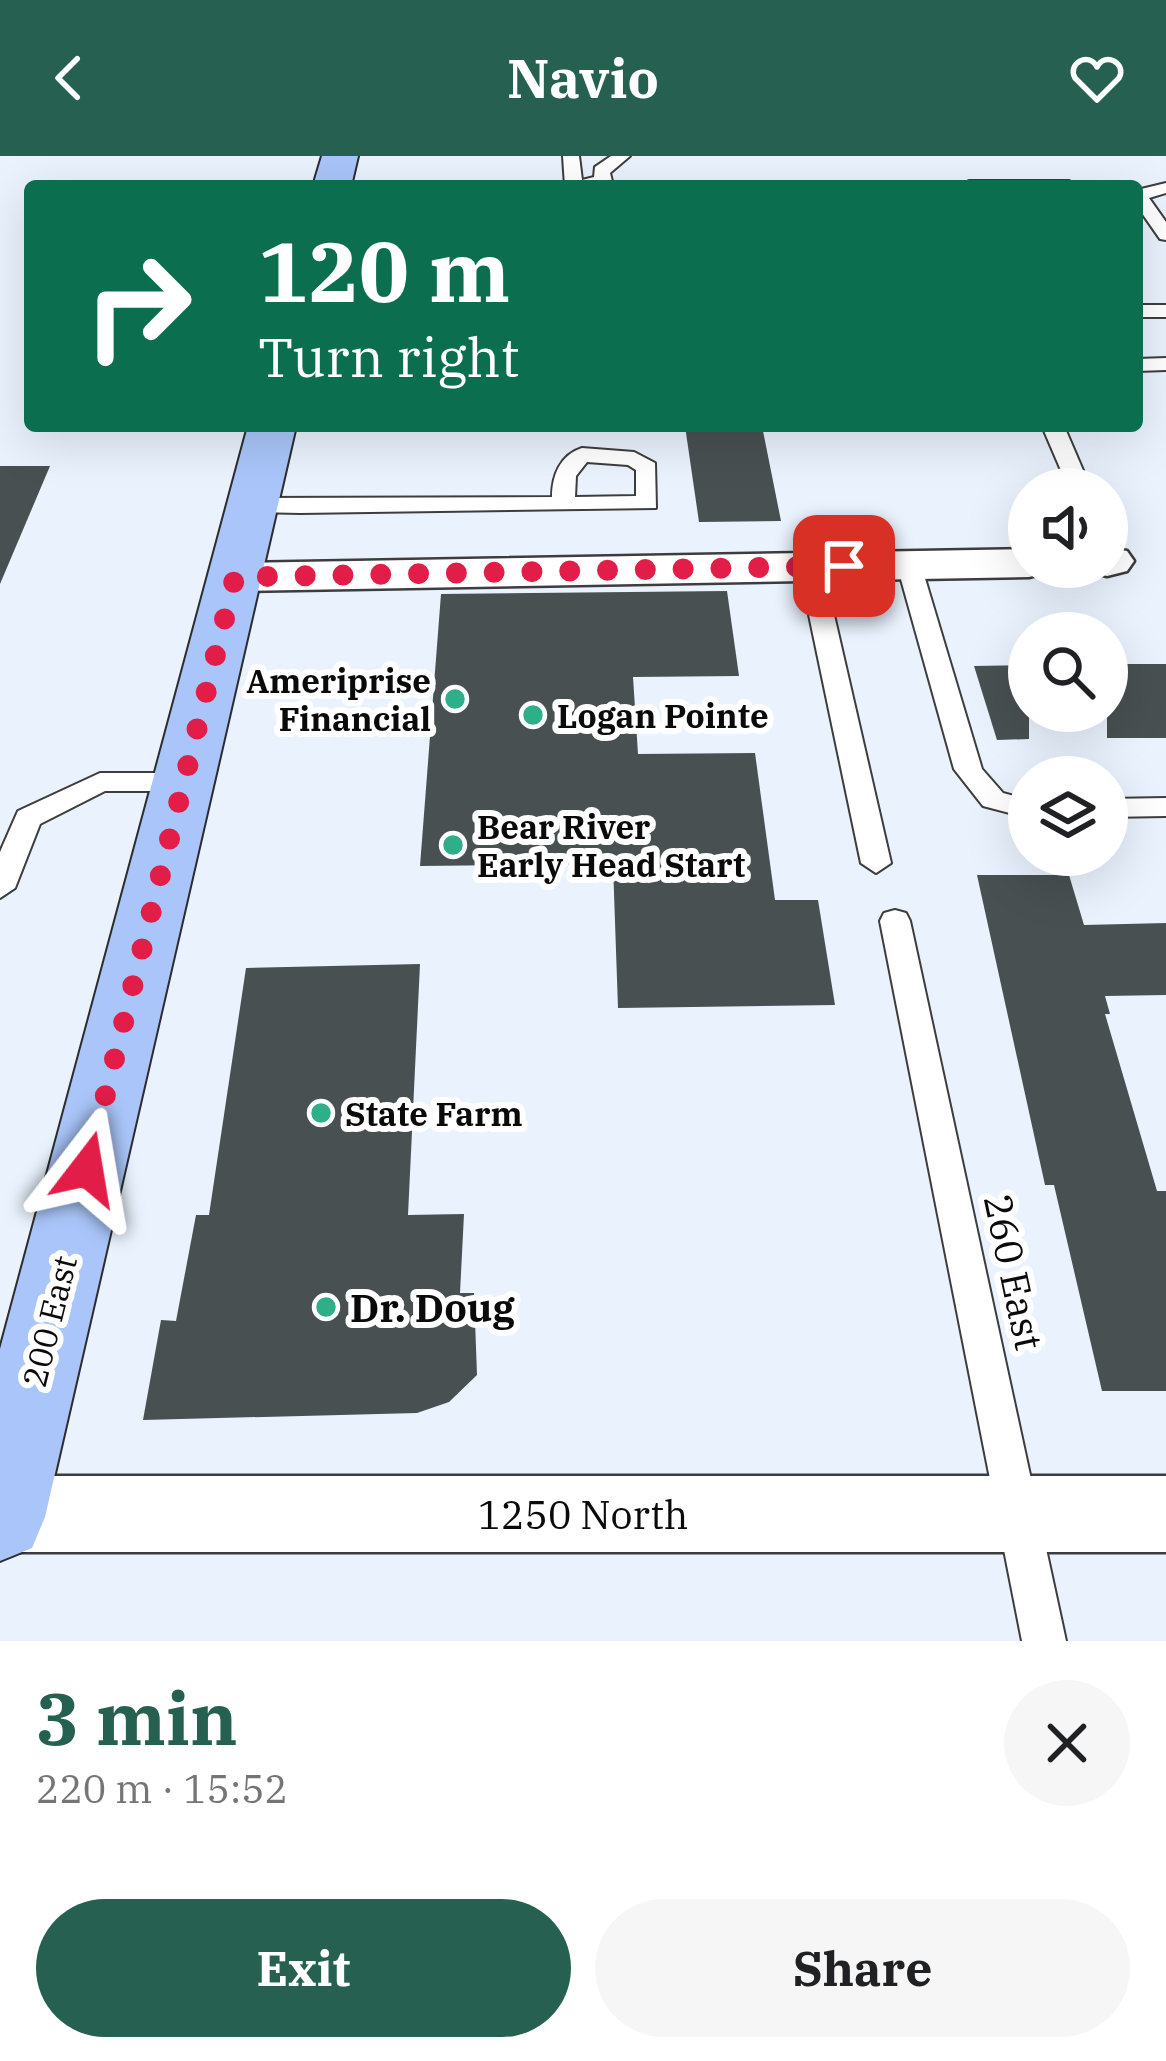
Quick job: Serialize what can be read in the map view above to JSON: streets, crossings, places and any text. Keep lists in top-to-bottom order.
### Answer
{
  "streets": {
    "main road": ["200 East"],
    "street": ["1250 North"],
    "lane": ["260 East"]
  },
  "crossings": [
    ["260 East", "1250 North"],
    ["200 East", "1250 North"]
  ],
  "places": [
    "Ameriprise Financial",
    "Logan Pointe",
    "Bear River Early Head Start",
    "State Farm",
    "Dr. Doug"
  ],
  "page": {
    "header": "Navio",
    "turn": ["120 m", "Turn right"],
    "heading": ["3 min", "220 m · 15:52"],
    "buttons": ["Exit", "Share"]
  }
}
